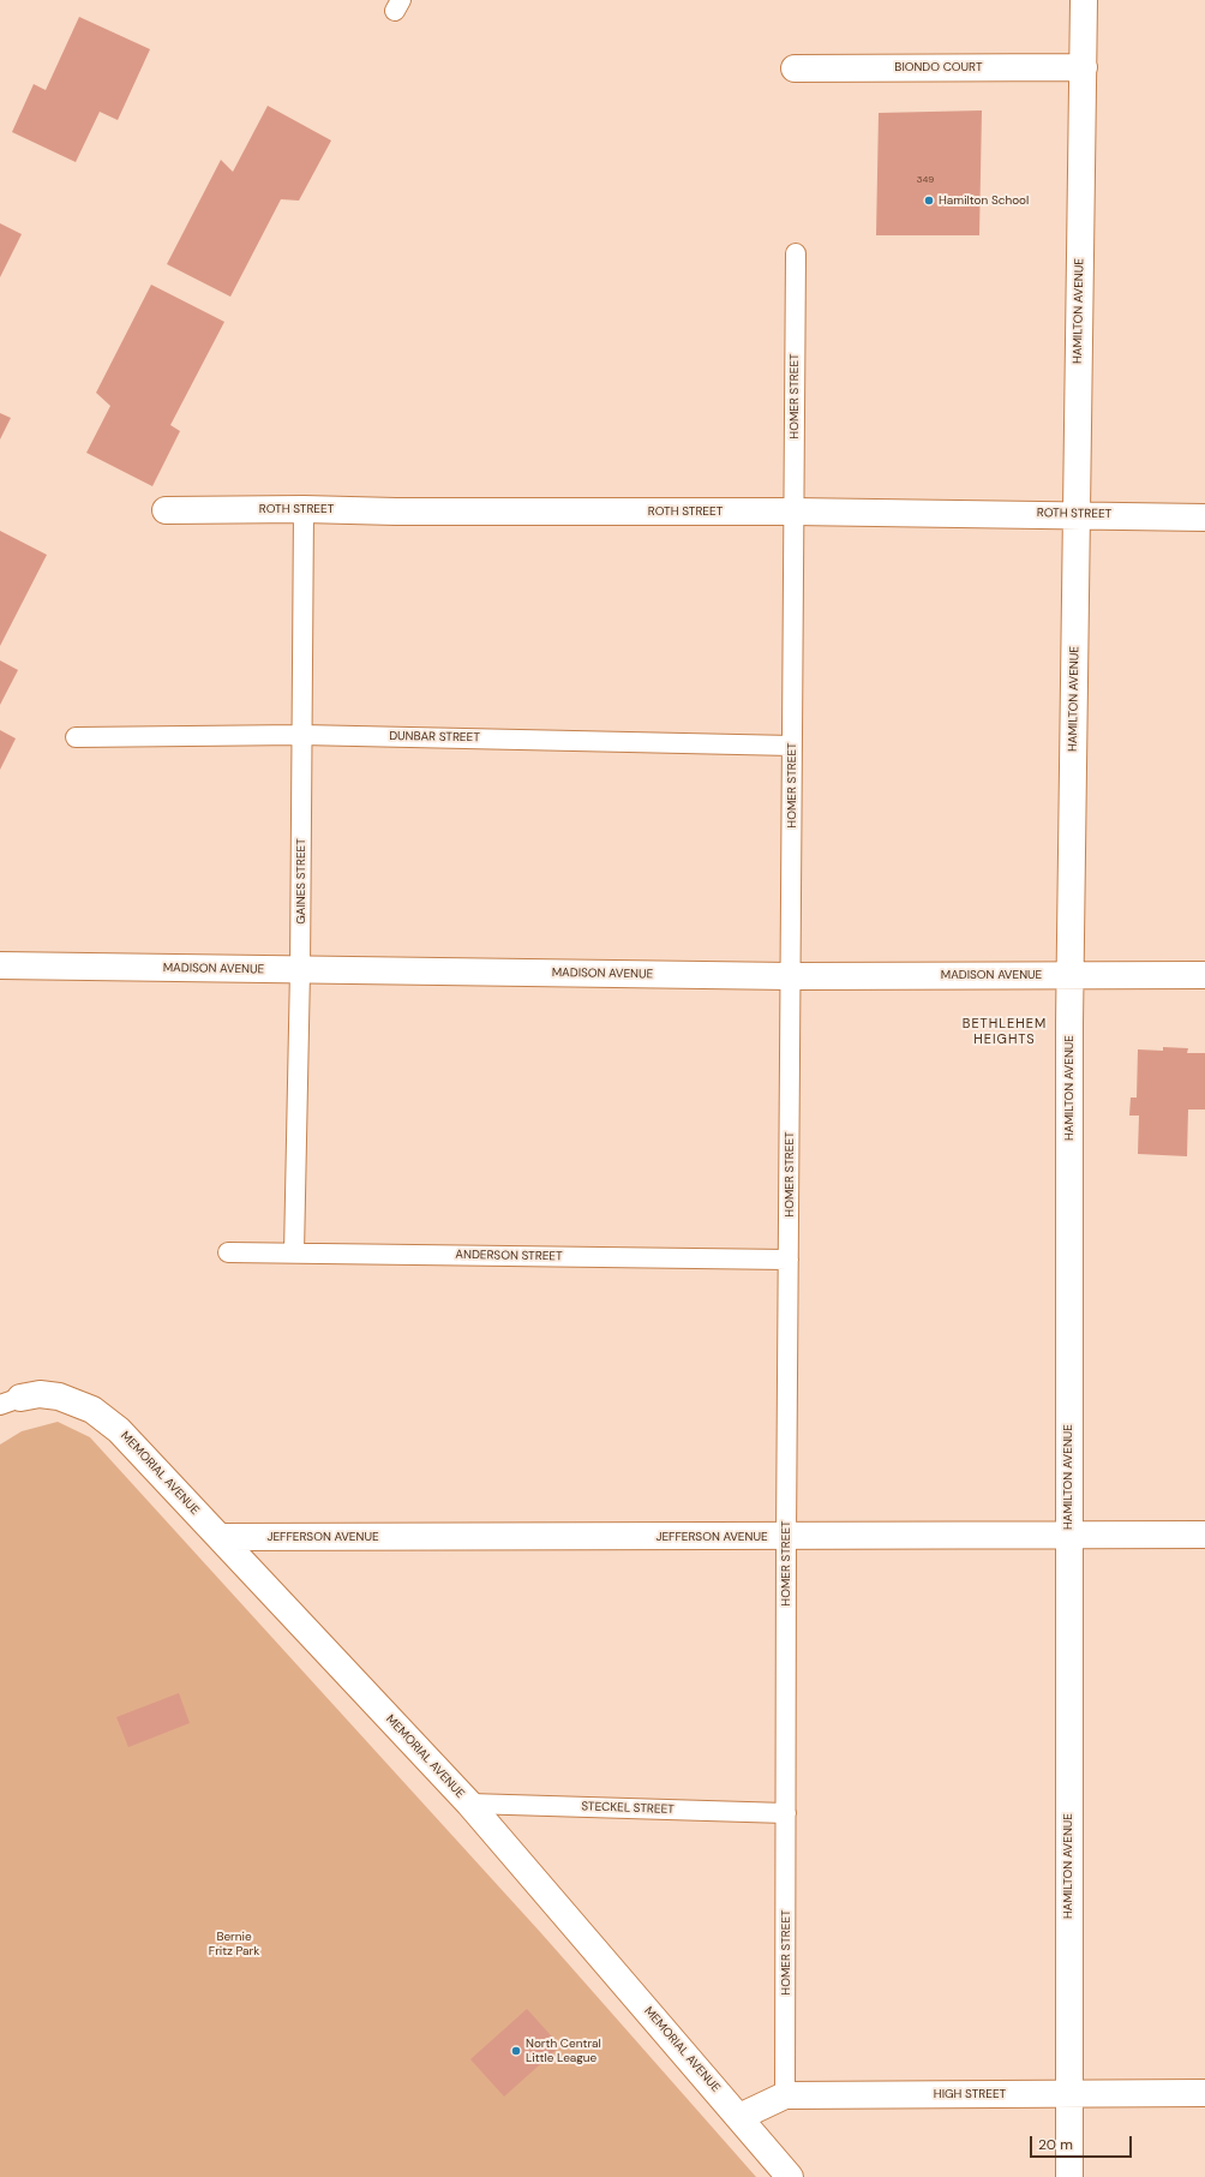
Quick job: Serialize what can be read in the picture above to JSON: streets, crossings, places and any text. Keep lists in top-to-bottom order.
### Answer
{
  "streets": {
    "street": [
      "BIONDO COURT",
      "HAMILTON AVENUE",
      "ROTH STREET",
      "MADISON AVENUE",
      "MEMORIAL AVENUE",
      "JEFFERSON AVENUE",
      "HIGH STREET"
    ],
    "lane": [
      "HOMER STREET",
      "DUNBAR STREET",
      "GAINES STREET",
      "ANDERSON STREET",
      "STECKEL STREET"
    ]
  },
  "crossings": [
    ["BIONDO COURT", "HAMILTON AVENUE"],
    ["HAMILTON AVENUE", "ROTH STREET"],
    ["HAMILTON AVENUE", "MADISON AVENUE"],
    ["HAMILTON AVENUE", "JEFFERSON AVENUE"],
    ["HAMILTON AVENUE", "HIGH STREET"],
    ["HOMER STREET", "ROTH STREET"],
    ["HOMER STREET", "DUNBAR STREET"],
    ["HOMER STREET", "MADISON AVENUE"],
    ["HOMER STREET", "ANDERSON STREET"],
    ["HOMER STREET", "JEFFERSON AVENUE"],
    ["HOMER STREET", "STECKEL STREET"],
    ["HOMER STREET", "HIGH STREET"],
    ["ROTH STREET", "GAINES STREET"],
    ["DUNBAR STREET", "GAINES STREET"],
    ["GAINES STREET", "MADISON AVENUE"],
    ["GAINES STREET", "ANDERSON STREET"],
    ["MEMORIAL AVENUE", "JEFFERSON AVENUE"],
    ["MEMORIAL AVENUE", "STECKEL STREET"],
    ["MEMORIAL AVENUE", "HIGH STREET"]
  ],
  "districts": ["BETHLEHEM HEIGHTS"],
  "parks": ["Bernie Fritz Park"],
  "places": ["Hamilton School", "North Central Little League"],
  "house_numbers": ["349"],
  "scale_bar": "20 m"
}
